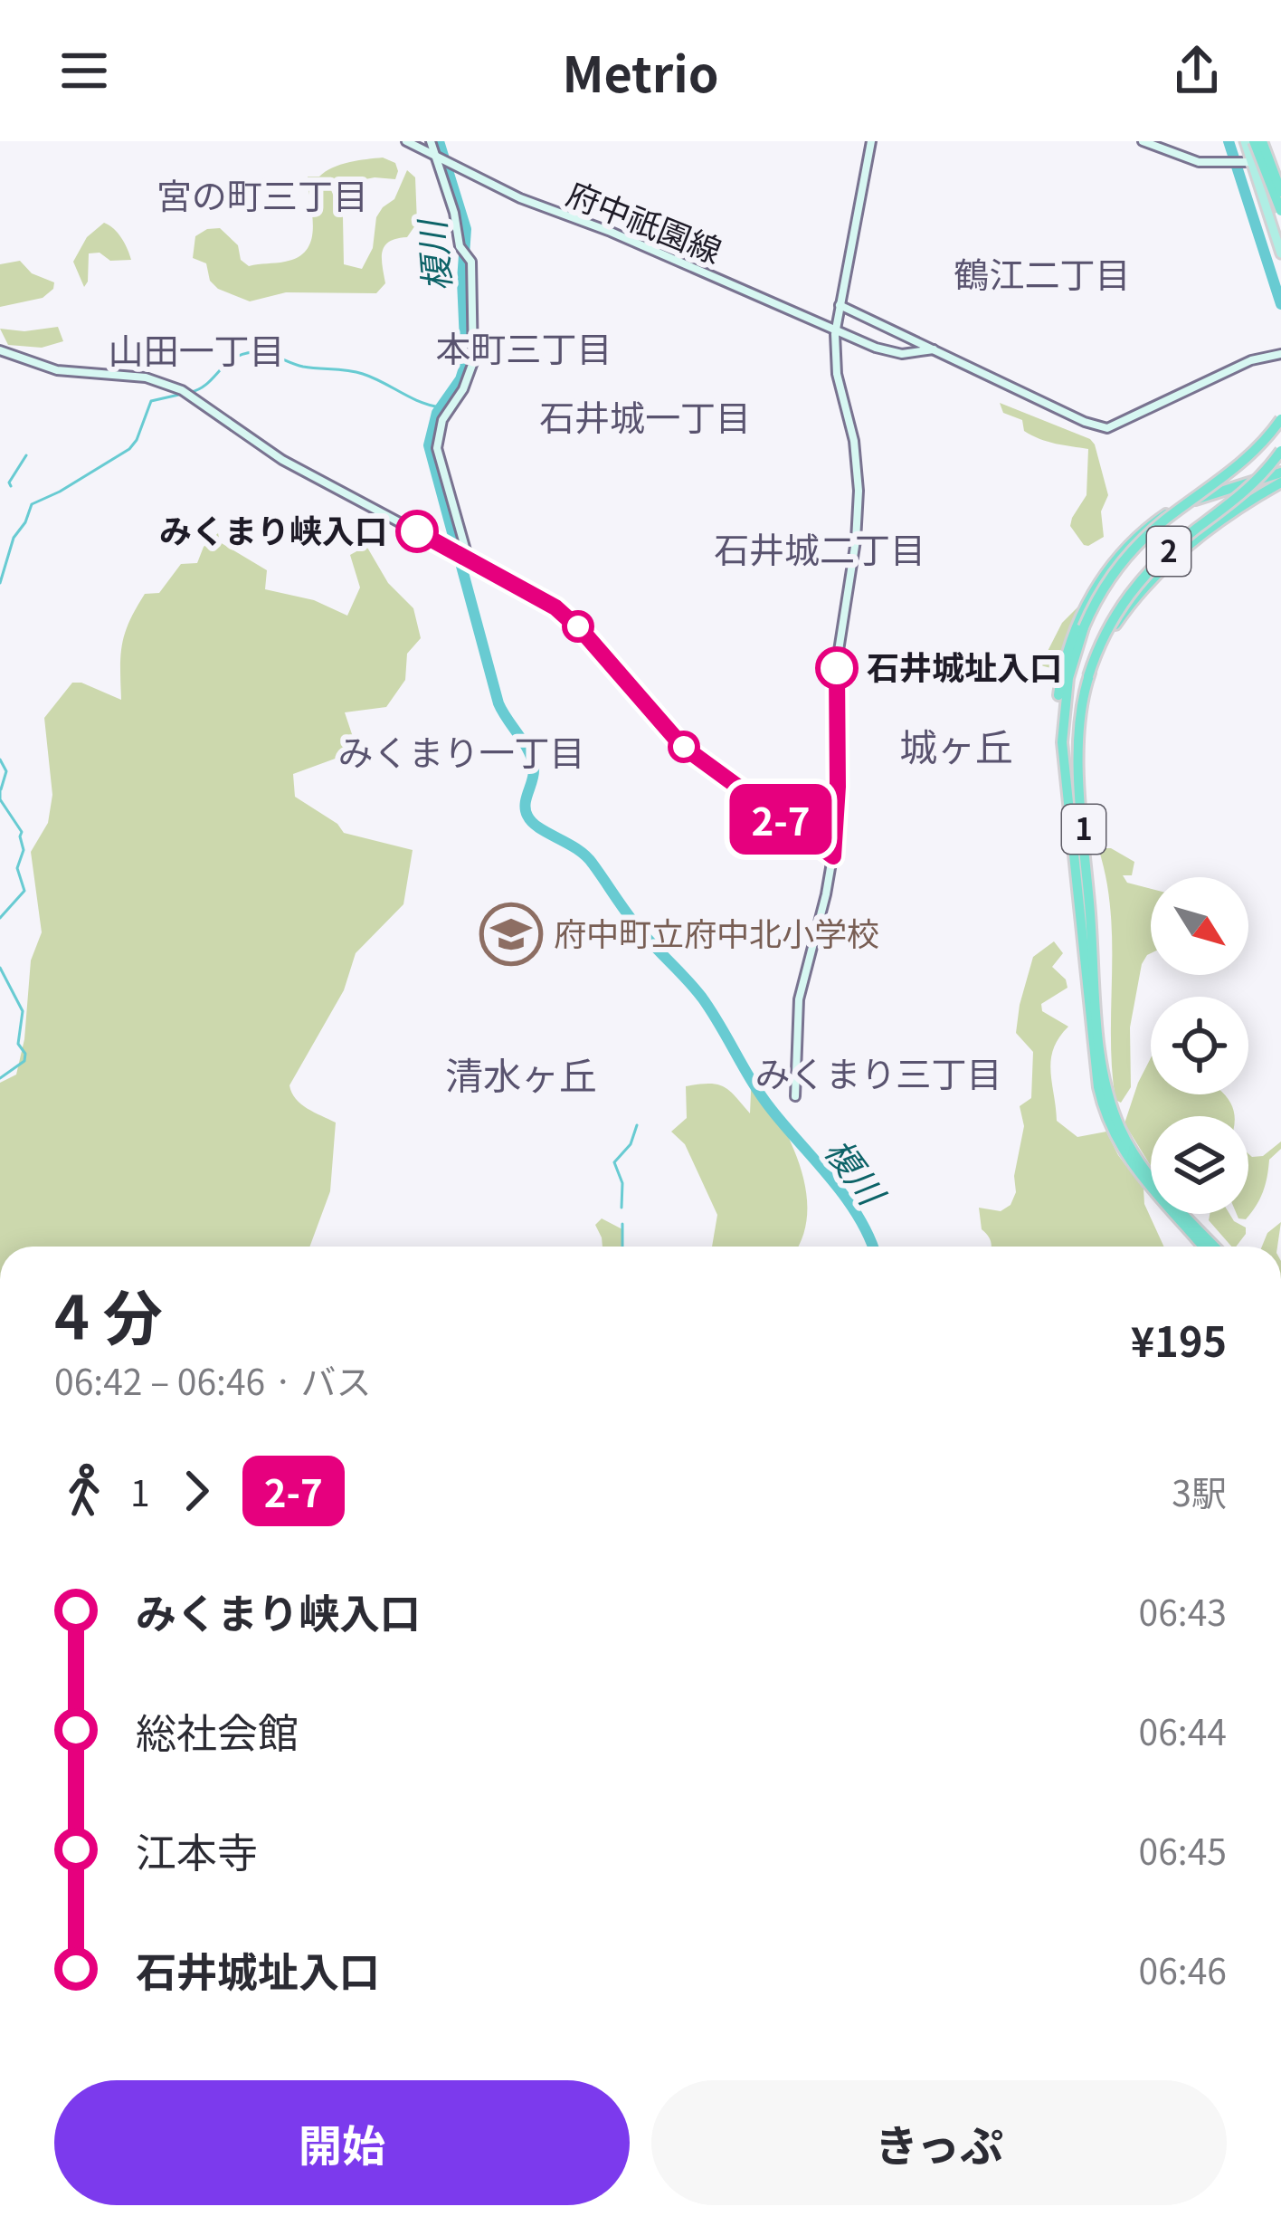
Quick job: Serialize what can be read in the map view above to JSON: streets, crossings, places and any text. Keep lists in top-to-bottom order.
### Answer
{
  "streets": {
    "highway": ["2", "1"],
    "street": ["府中祇園線"]
  },
  "crossings": [
    ["2", "1"]
  ],
  "districts": [
    "宮の町三丁目",
    "鶴江二丁目",
    "本町三丁目",
    "山田一丁目",
    "石井城一丁目",
    "石井城二丁目",
    "城ヶ丘",
    "みくまり一丁目",
    "みくまり三丁目",
    "清水ヶ丘"
  ],
  "water": ["榎川"],
  "places": {
    "other": ["みくまり峡入口", "石井城址入口"],
    "school or university": ["府中町立府中北小学校"]
  },
  "lines": ["bus line 2-7"],
  "north": "bottom right",
  "page": {
    "header": "Metrio",
    "on_map": "2-7",
    "heading": ["4 分", "06:42 – 06:46 · バス", "¥195"],
    "legs": ["1", "2-7", "3駅"],
    "list": [
      {
        "name": "みくまり峡入口",
        "value": "06:43"
      },
      {
        "name": "総社会館",
        "value": "06:44"
      },
      {
        "name": "江本寺",
        "value": "06:45"
      },
      {
        "name": "石井城址入口",
        "value": "06:46"
      }
    ],
    "buttons": ["開始", "きっぷ"]
  }
}
